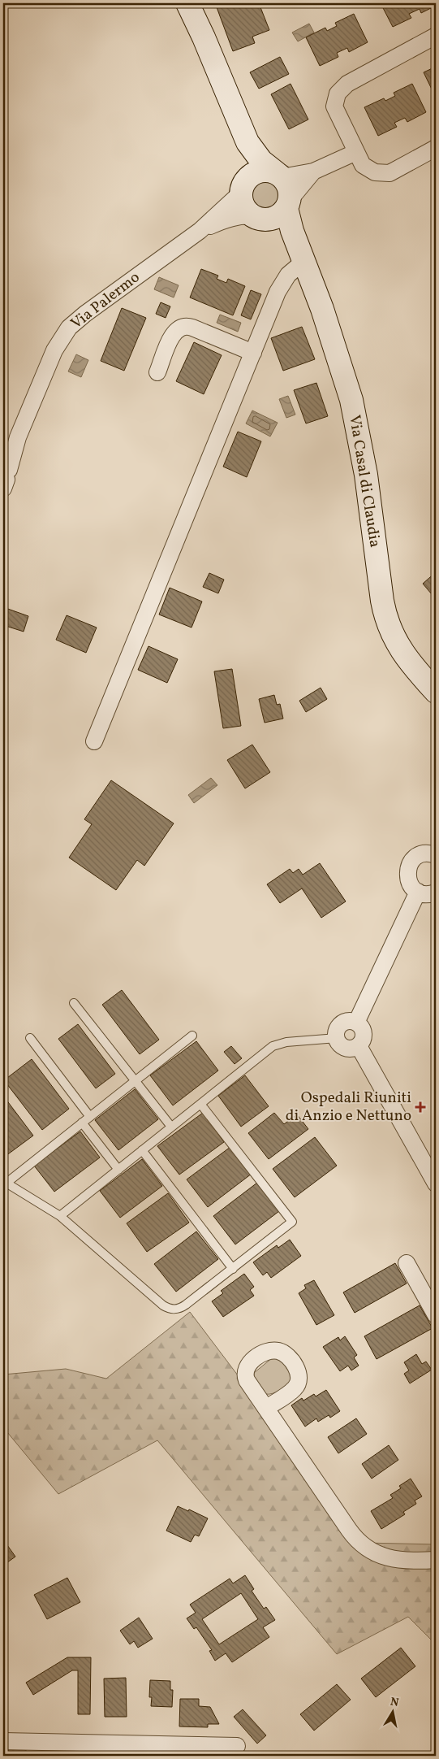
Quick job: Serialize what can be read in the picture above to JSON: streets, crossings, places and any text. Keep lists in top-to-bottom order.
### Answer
{
  "streets": {
    "street": ["Via Palermo", "Via Casal di Claudia"]
  },
  "crossings": [
    ["Via Palermo", "Via Casal di Claudia"]
  ],
  "places": {
    "health": ["Ospedali Riuniti di Anzio e Nettuno"]
  },
  "north": "top"
}
